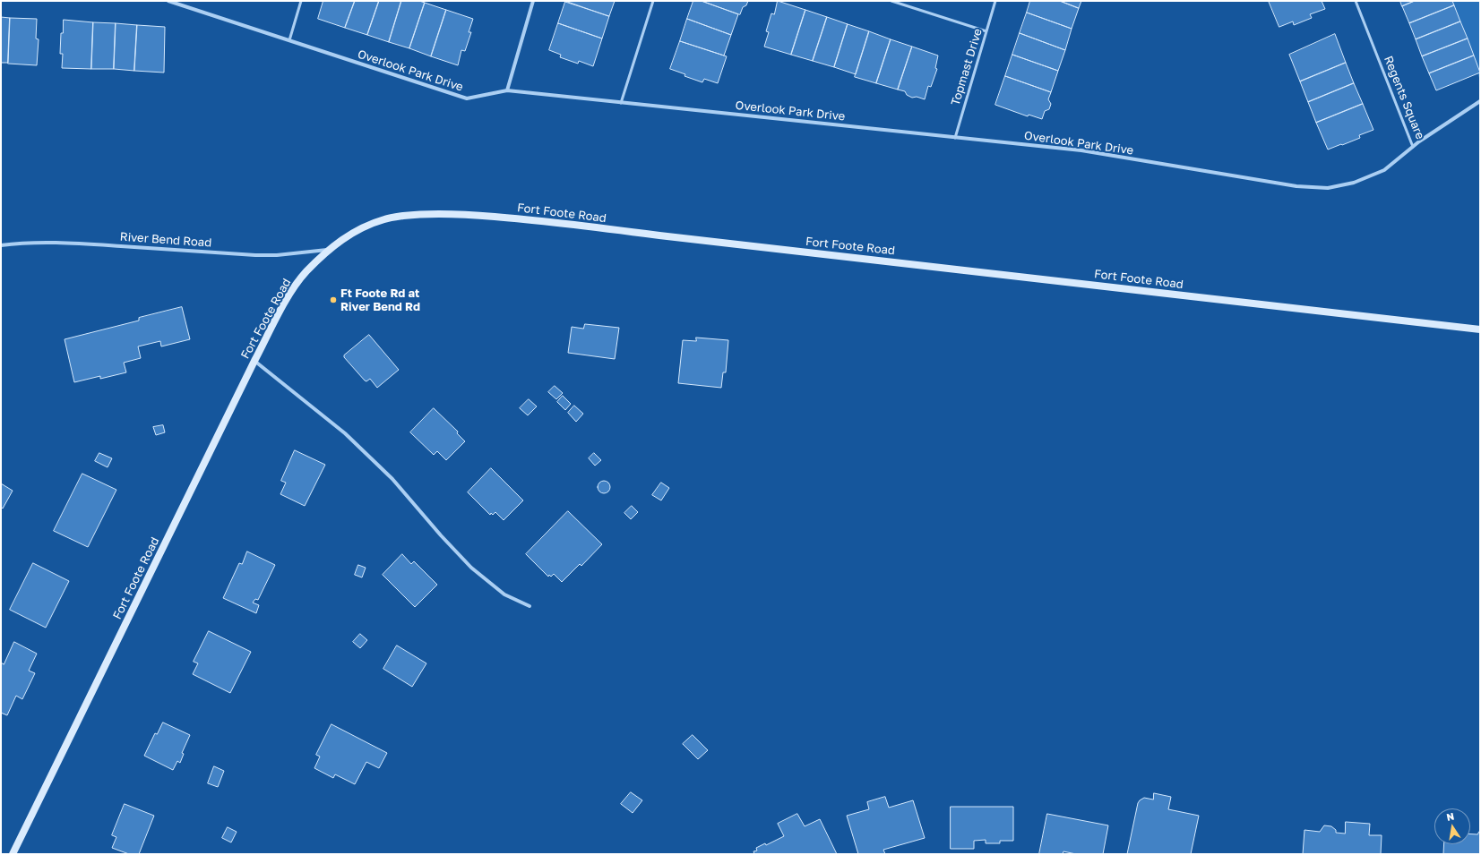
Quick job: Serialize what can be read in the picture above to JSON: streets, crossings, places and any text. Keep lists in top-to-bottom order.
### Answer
{
  "streets": {
    "street": [
      "Overlook Park Drive",
      "Regents Square",
      "Fort Foote Road",
      "River Bend Road"
    ],
    "lane": ["Topmast Drive"]
  },
  "crossings": [
    ["Topmast Drive", "Overlook Park Drive"],
    ["Overlook Park Drive", "Regents Square"],
    ["Fort Foote Road", "River Bend Road"]
  ],
  "places": ["Ft Foote Rd at River Bend Rd"],
  "north": "top"
}
